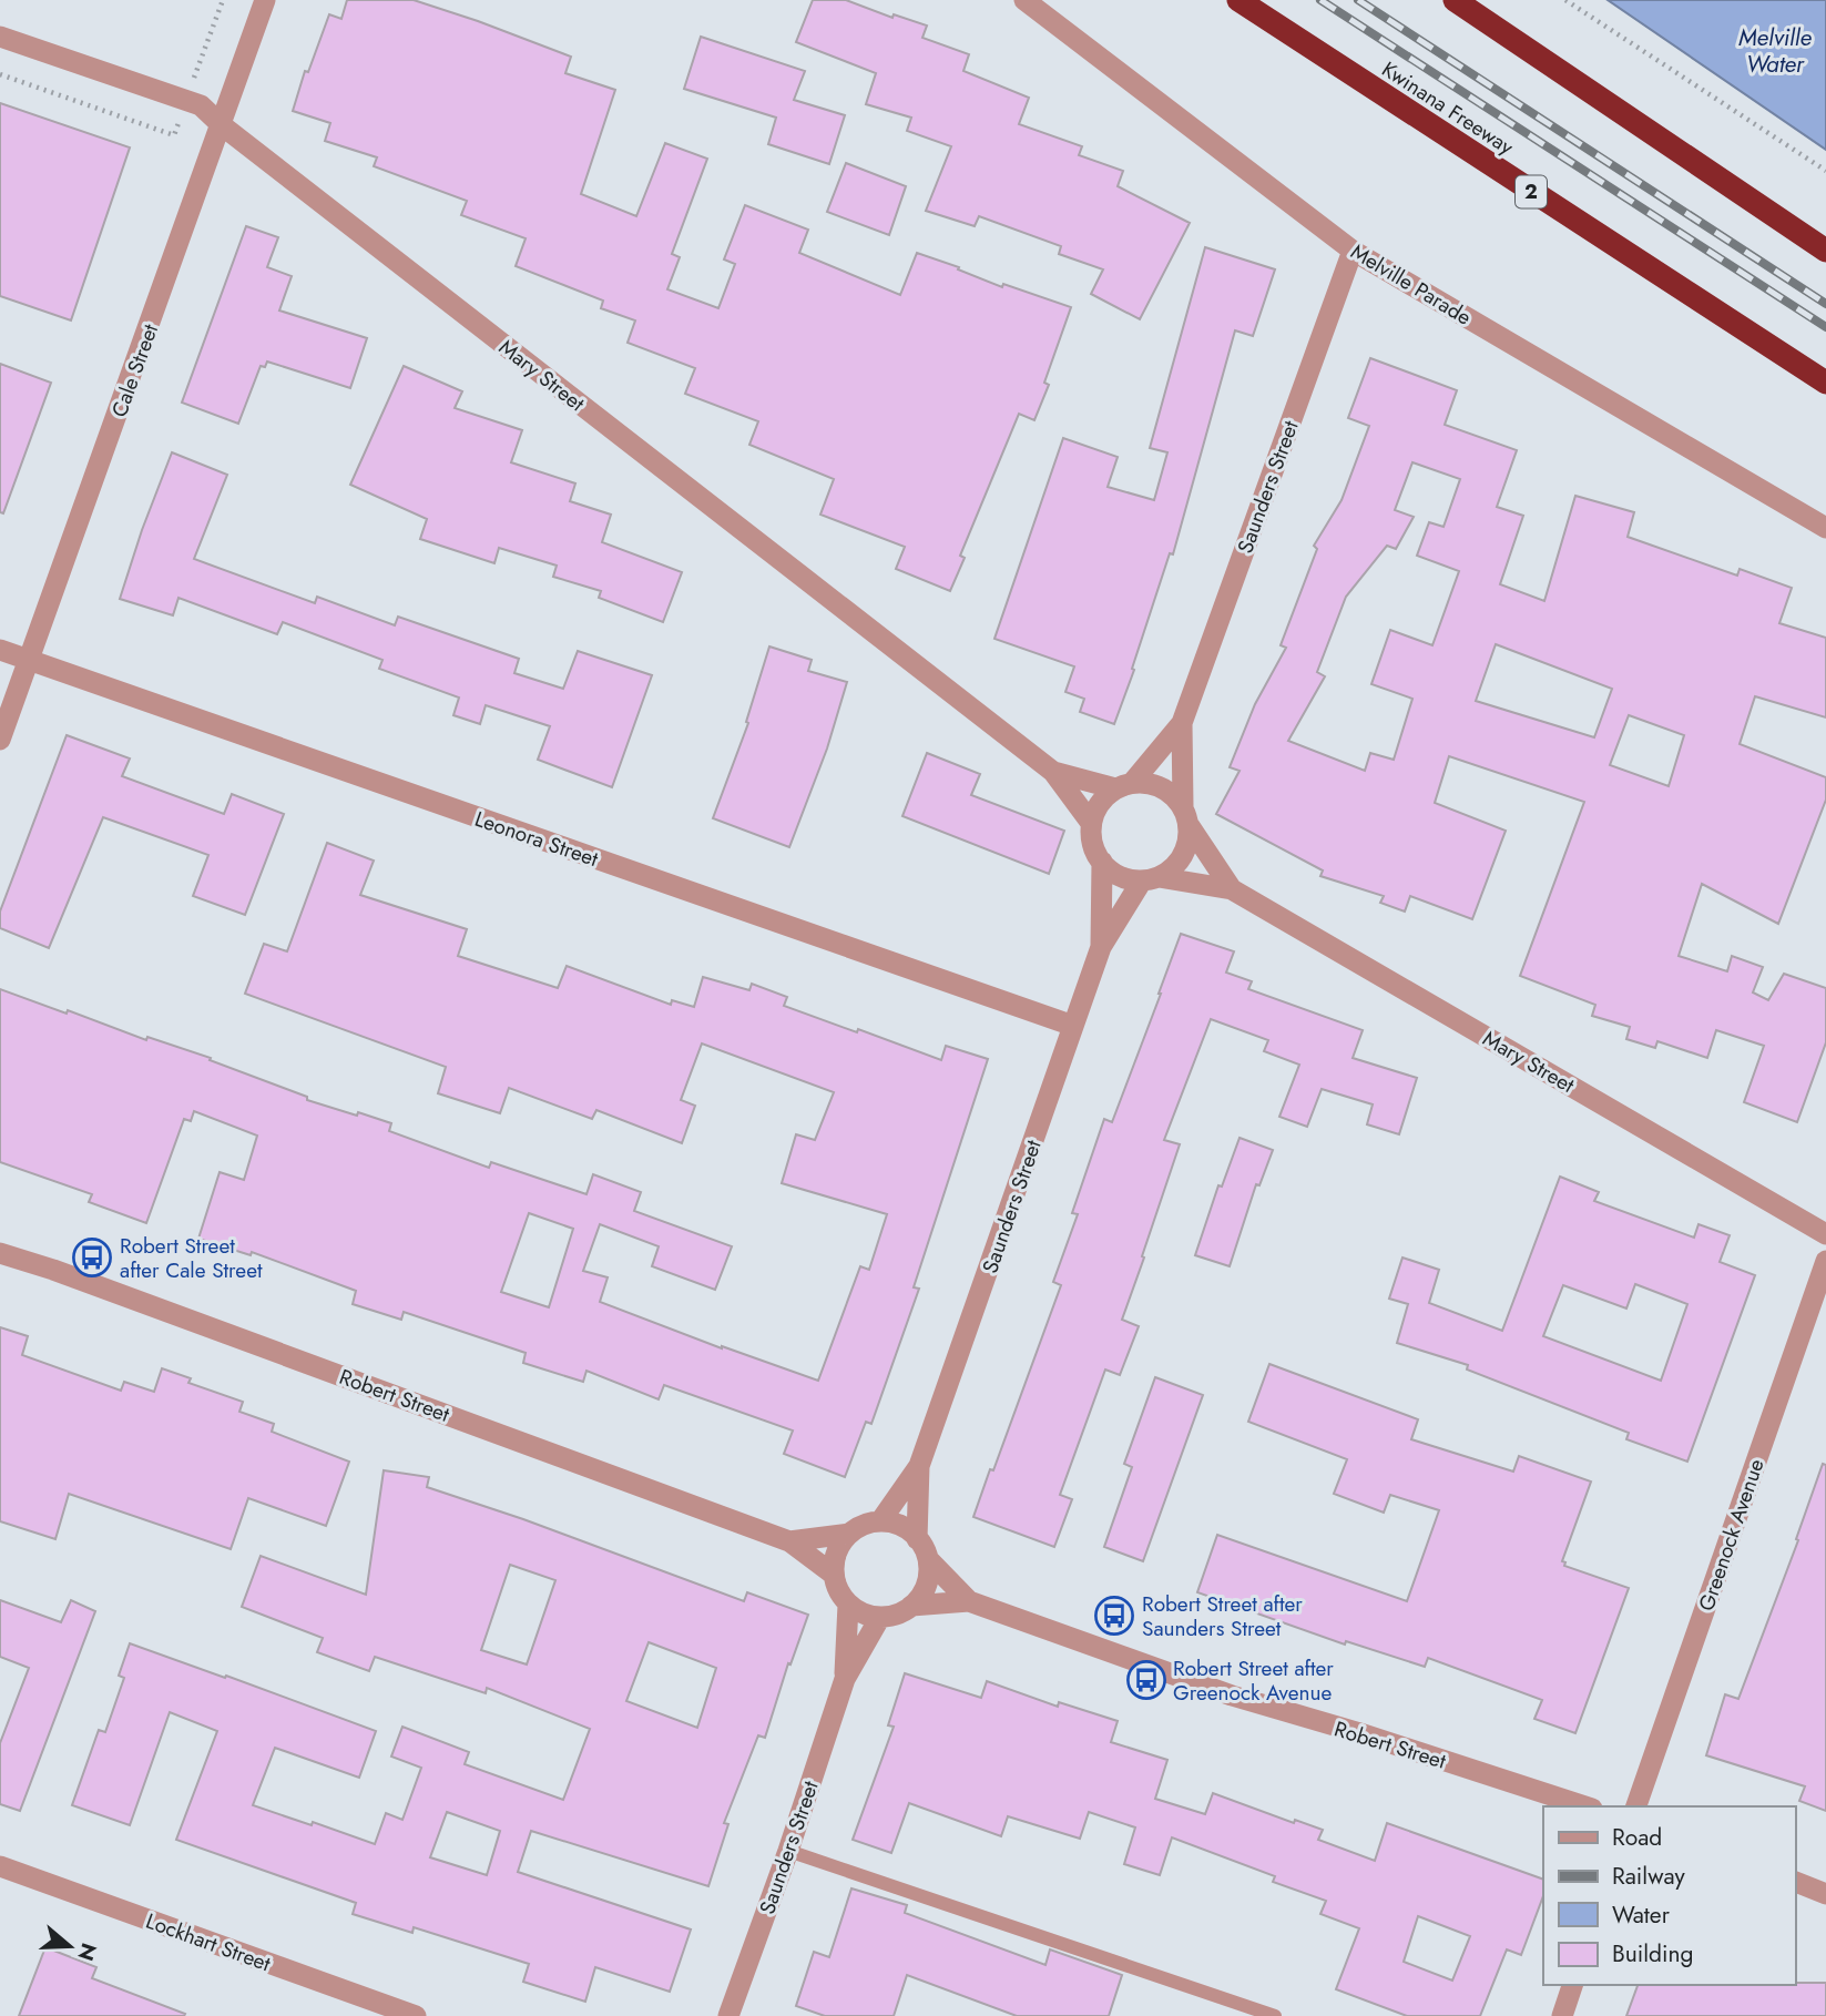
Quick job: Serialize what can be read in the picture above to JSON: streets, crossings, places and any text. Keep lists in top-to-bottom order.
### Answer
{
  "streets": {
    "highway": ["Kwinana Freeway", "2"],
    "street": [
      "Melville Parade",
      "Cale Street",
      "Mary Street",
      "Saunders Street",
      "Leonora Street",
      "Robert Street",
      "Greenock Avenue",
      "Lockhart Street"
    ]
  },
  "crossings": [
    ["Melville Parade", "Saunders Street"],
    ["Cale Street", "Mary Street"],
    ["Cale Street", "Leonora Street"],
    ["Mary Street", "Saunders Street"],
    ["Saunders Street", "Leonora Street"],
    ["Saunders Street", "Robert Street"]
  ],
  "water": ["Melville Water"],
  "places": {
    "bus stop": ["Robert Street after Cale Street", "Robert Street after Saunders Street", "Robert Street after Greenock Avenue"]
  },
  "legend": [
    "Road",
    "Railway",
    "Water",
    "Building"
  ],
  "north": "right"
}
